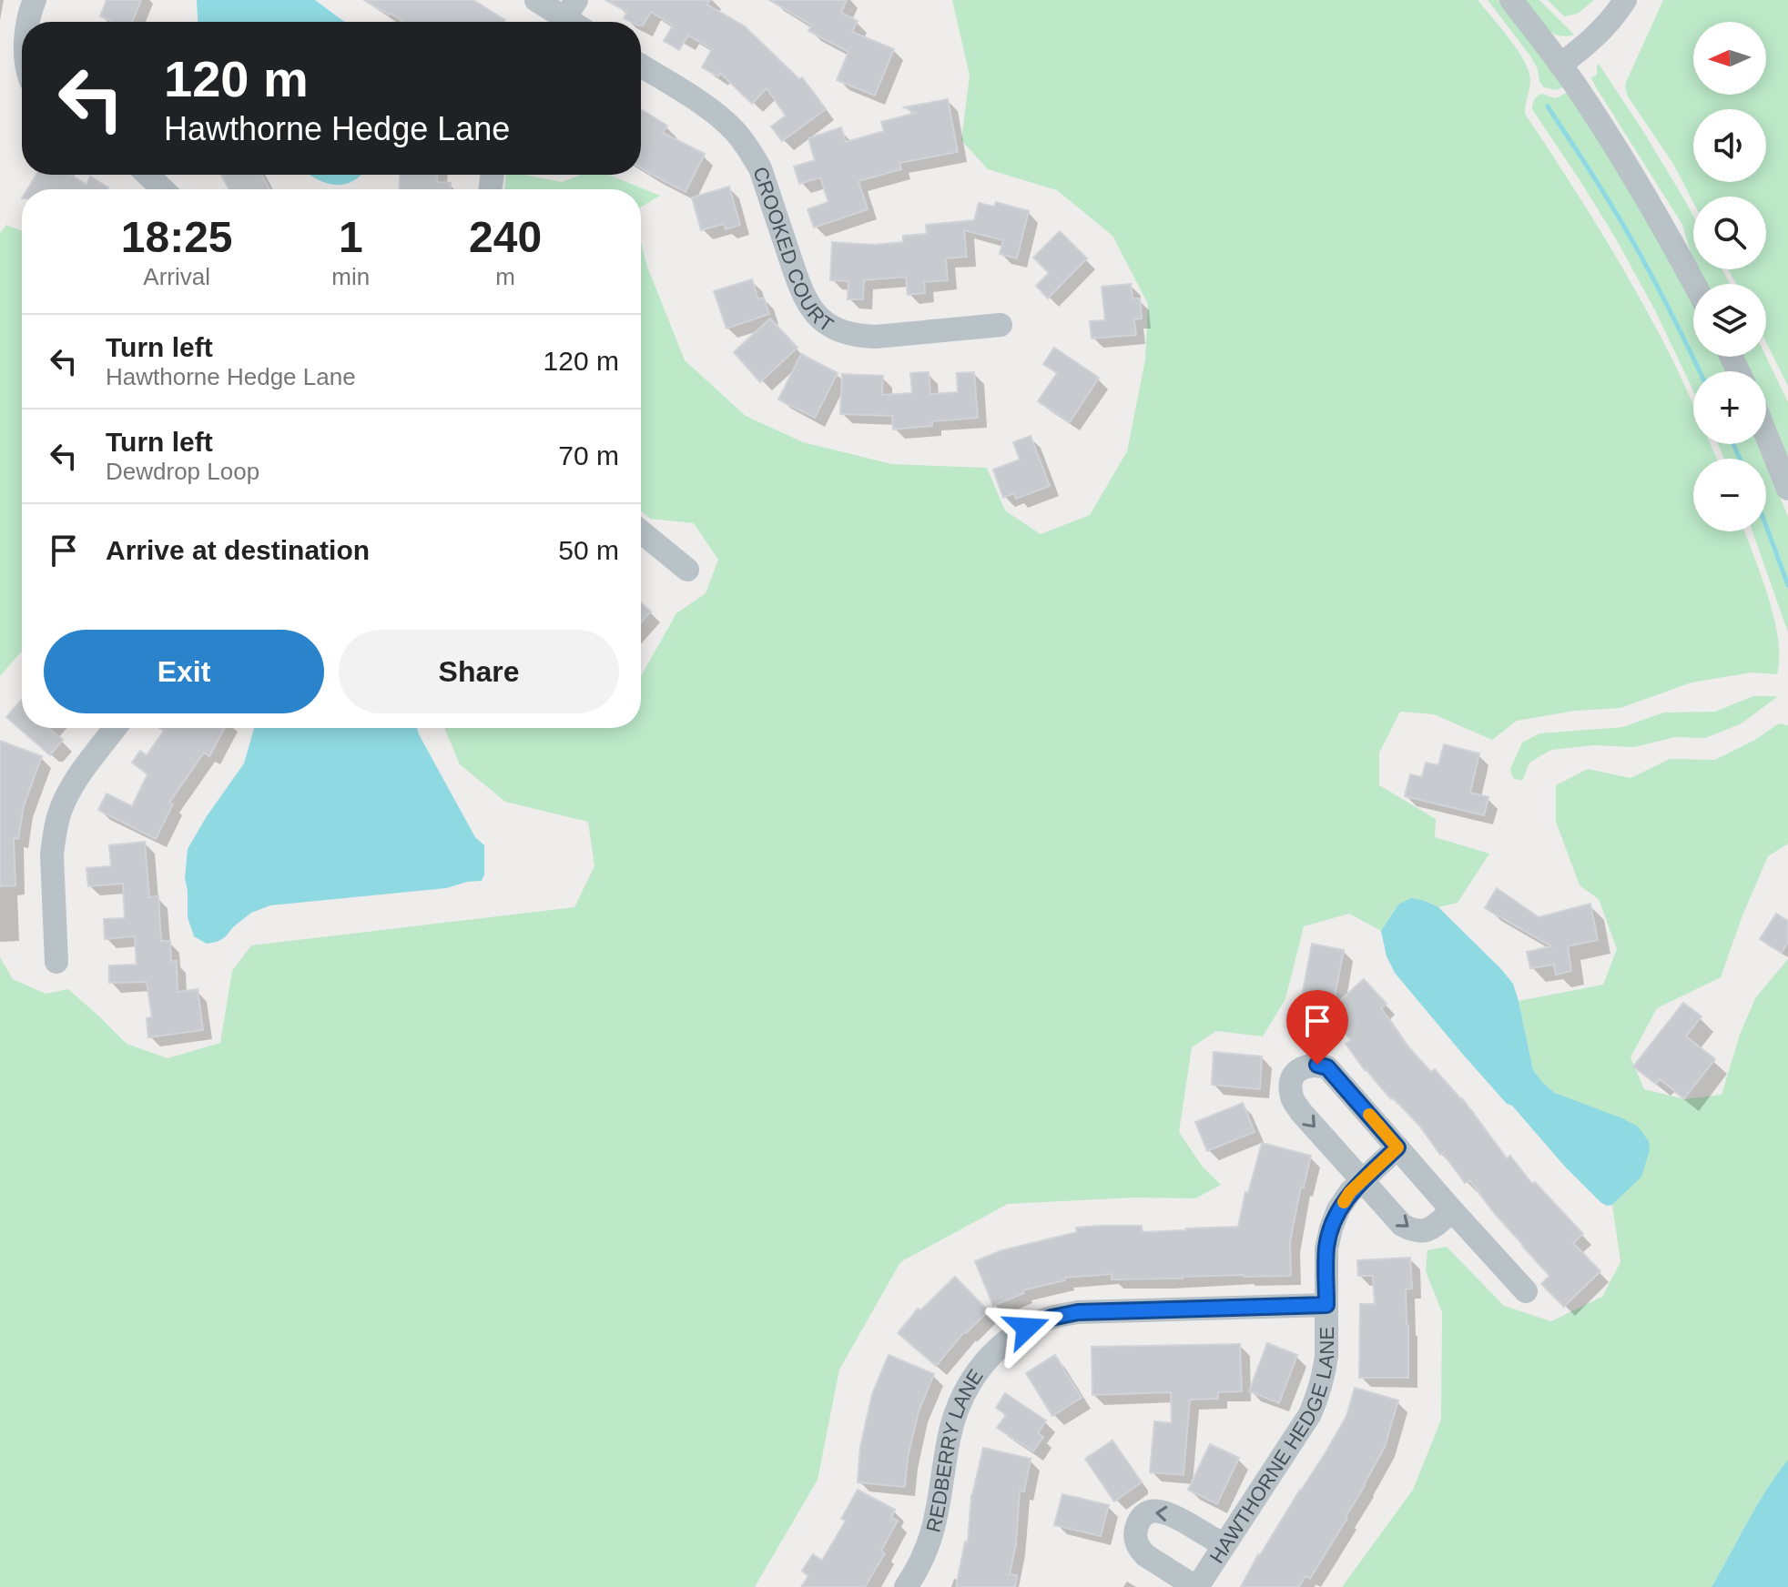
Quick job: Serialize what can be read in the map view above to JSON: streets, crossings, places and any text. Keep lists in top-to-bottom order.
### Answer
{
  "streets": {
    "street": ["CROOKED COURT", "HAWTHORNE HEDGE LANE", "REDBERRY LANE"]
  },
  "crossings": [
    ["HAWTHORNE HEDGE LANE", "REDBERRY LANE"]
  ],
  "north": "left",
  "page": {
    "map_buttons": ["+", "−"],
    "turn": ["120 m", "Hawthorne Hedge Lane"],
    "eta": [
      "18:25",
      "Arrival",
      "1",
      "min",
      "240",
      "m"
    ],
    "list": [
      {
        "name": "Turn left",
        "note": "Hawthorne Hedge Lane",
        "value": "120 m"
      },
      {
        "name": "Turn left",
        "note": "Dewdrop Loop",
        "value": "70 m"
      },
      {
        "name": "Arrive at destination",
        "value": "50 m"
      }
    ],
    "buttons": ["Exit", "Share"]
  }
}
